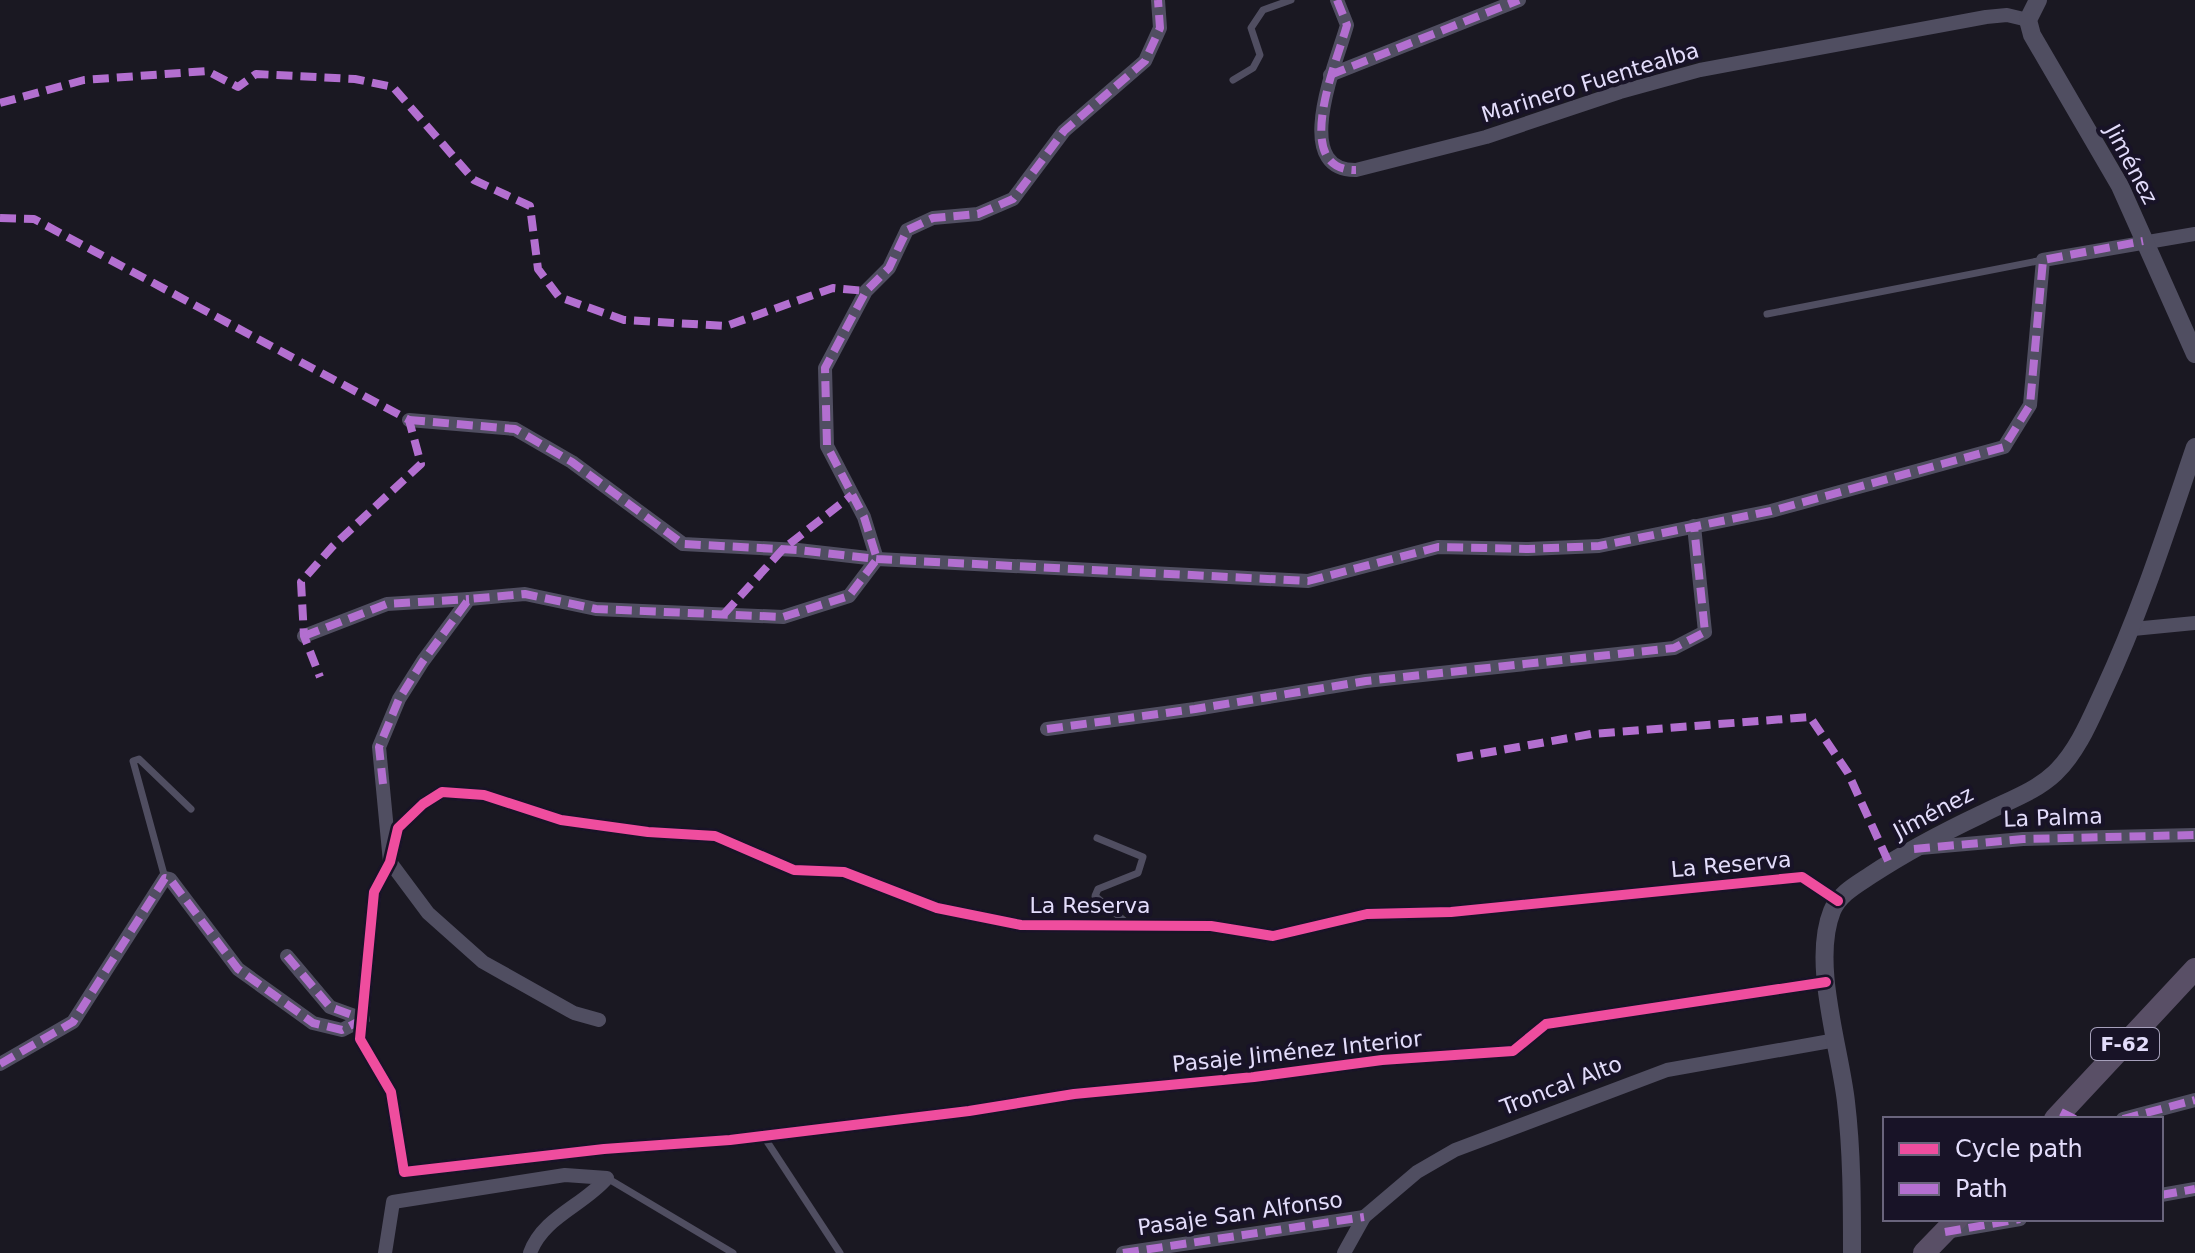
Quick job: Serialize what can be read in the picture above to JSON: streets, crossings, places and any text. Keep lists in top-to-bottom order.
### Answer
{
  "streets": {
    "main road": ["F-62"],
    "street": [
      "Marinero Fuentealba",
      "Jiménez",
      "La Palma",
      "La Reserva",
      "Pasaje Jiménez Interior",
      "Troncal Alto",
      "Pasaje San Alfonso"
    ]
  },
  "crossings": [
    ["Marinero Fuentealba", "Jiménez"],
    ["Jiménez", "La Palma"],
    ["Jiménez", "La Reserva"],
    ["La Reserva", "Pasaje Jiménez Interior"],
    ["Troncal Alto", "Pasaje San Alfonso"]
  ],
  "legend": ["Cycle path", "Path"]
}
